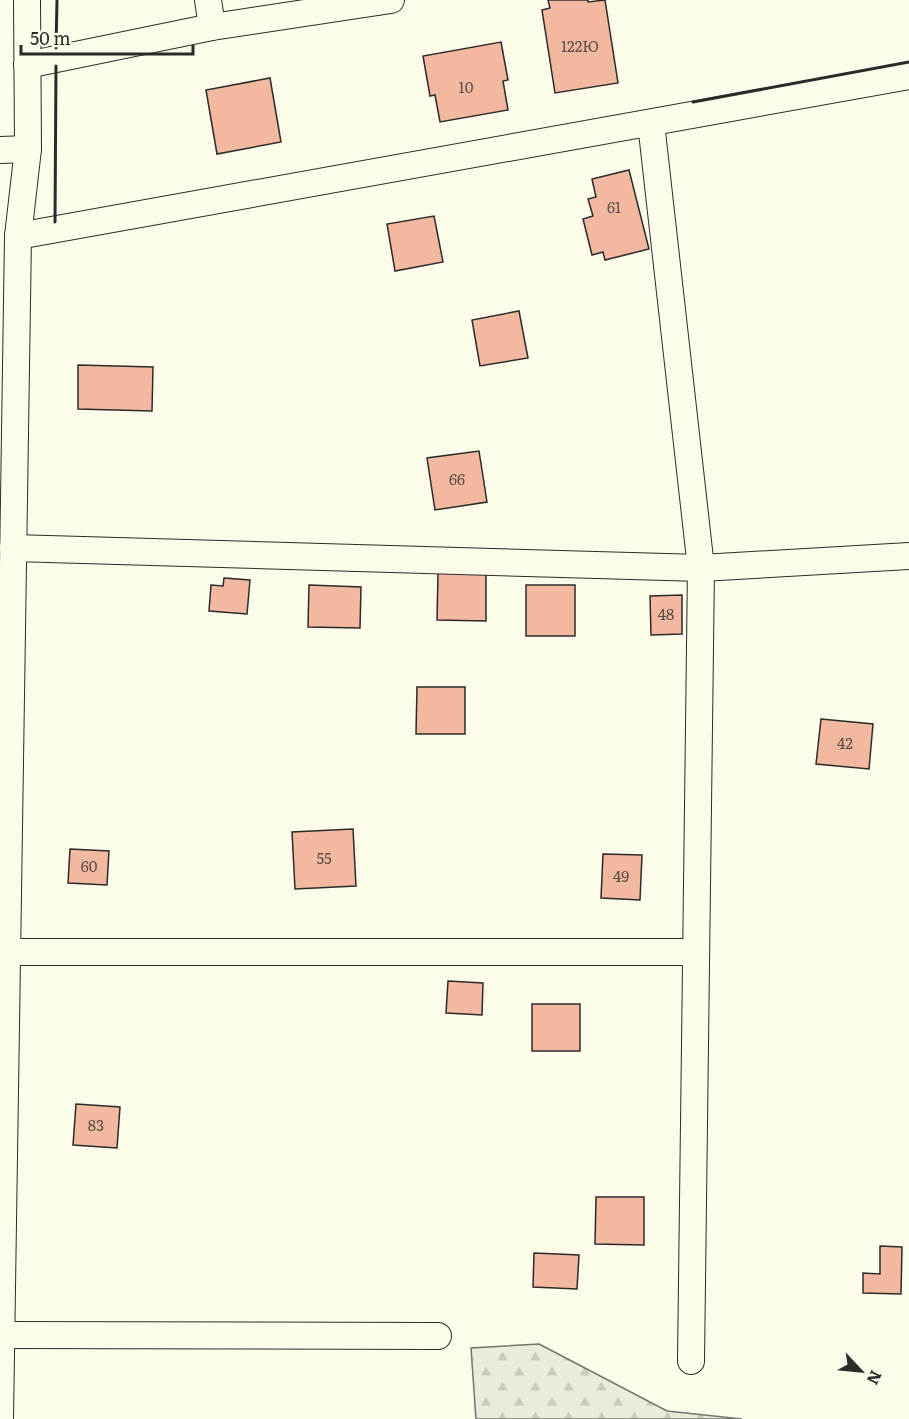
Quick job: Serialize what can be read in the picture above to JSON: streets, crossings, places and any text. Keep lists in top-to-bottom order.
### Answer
{
  "house_numbers": [
    "122Ю",
    "10",
    "61",
    "66",
    "48",
    "42",
    "55",
    "60",
    "49",
    "83"
  ],
  "scale_bar": "50 m",
  "north": "bottom right"
}
